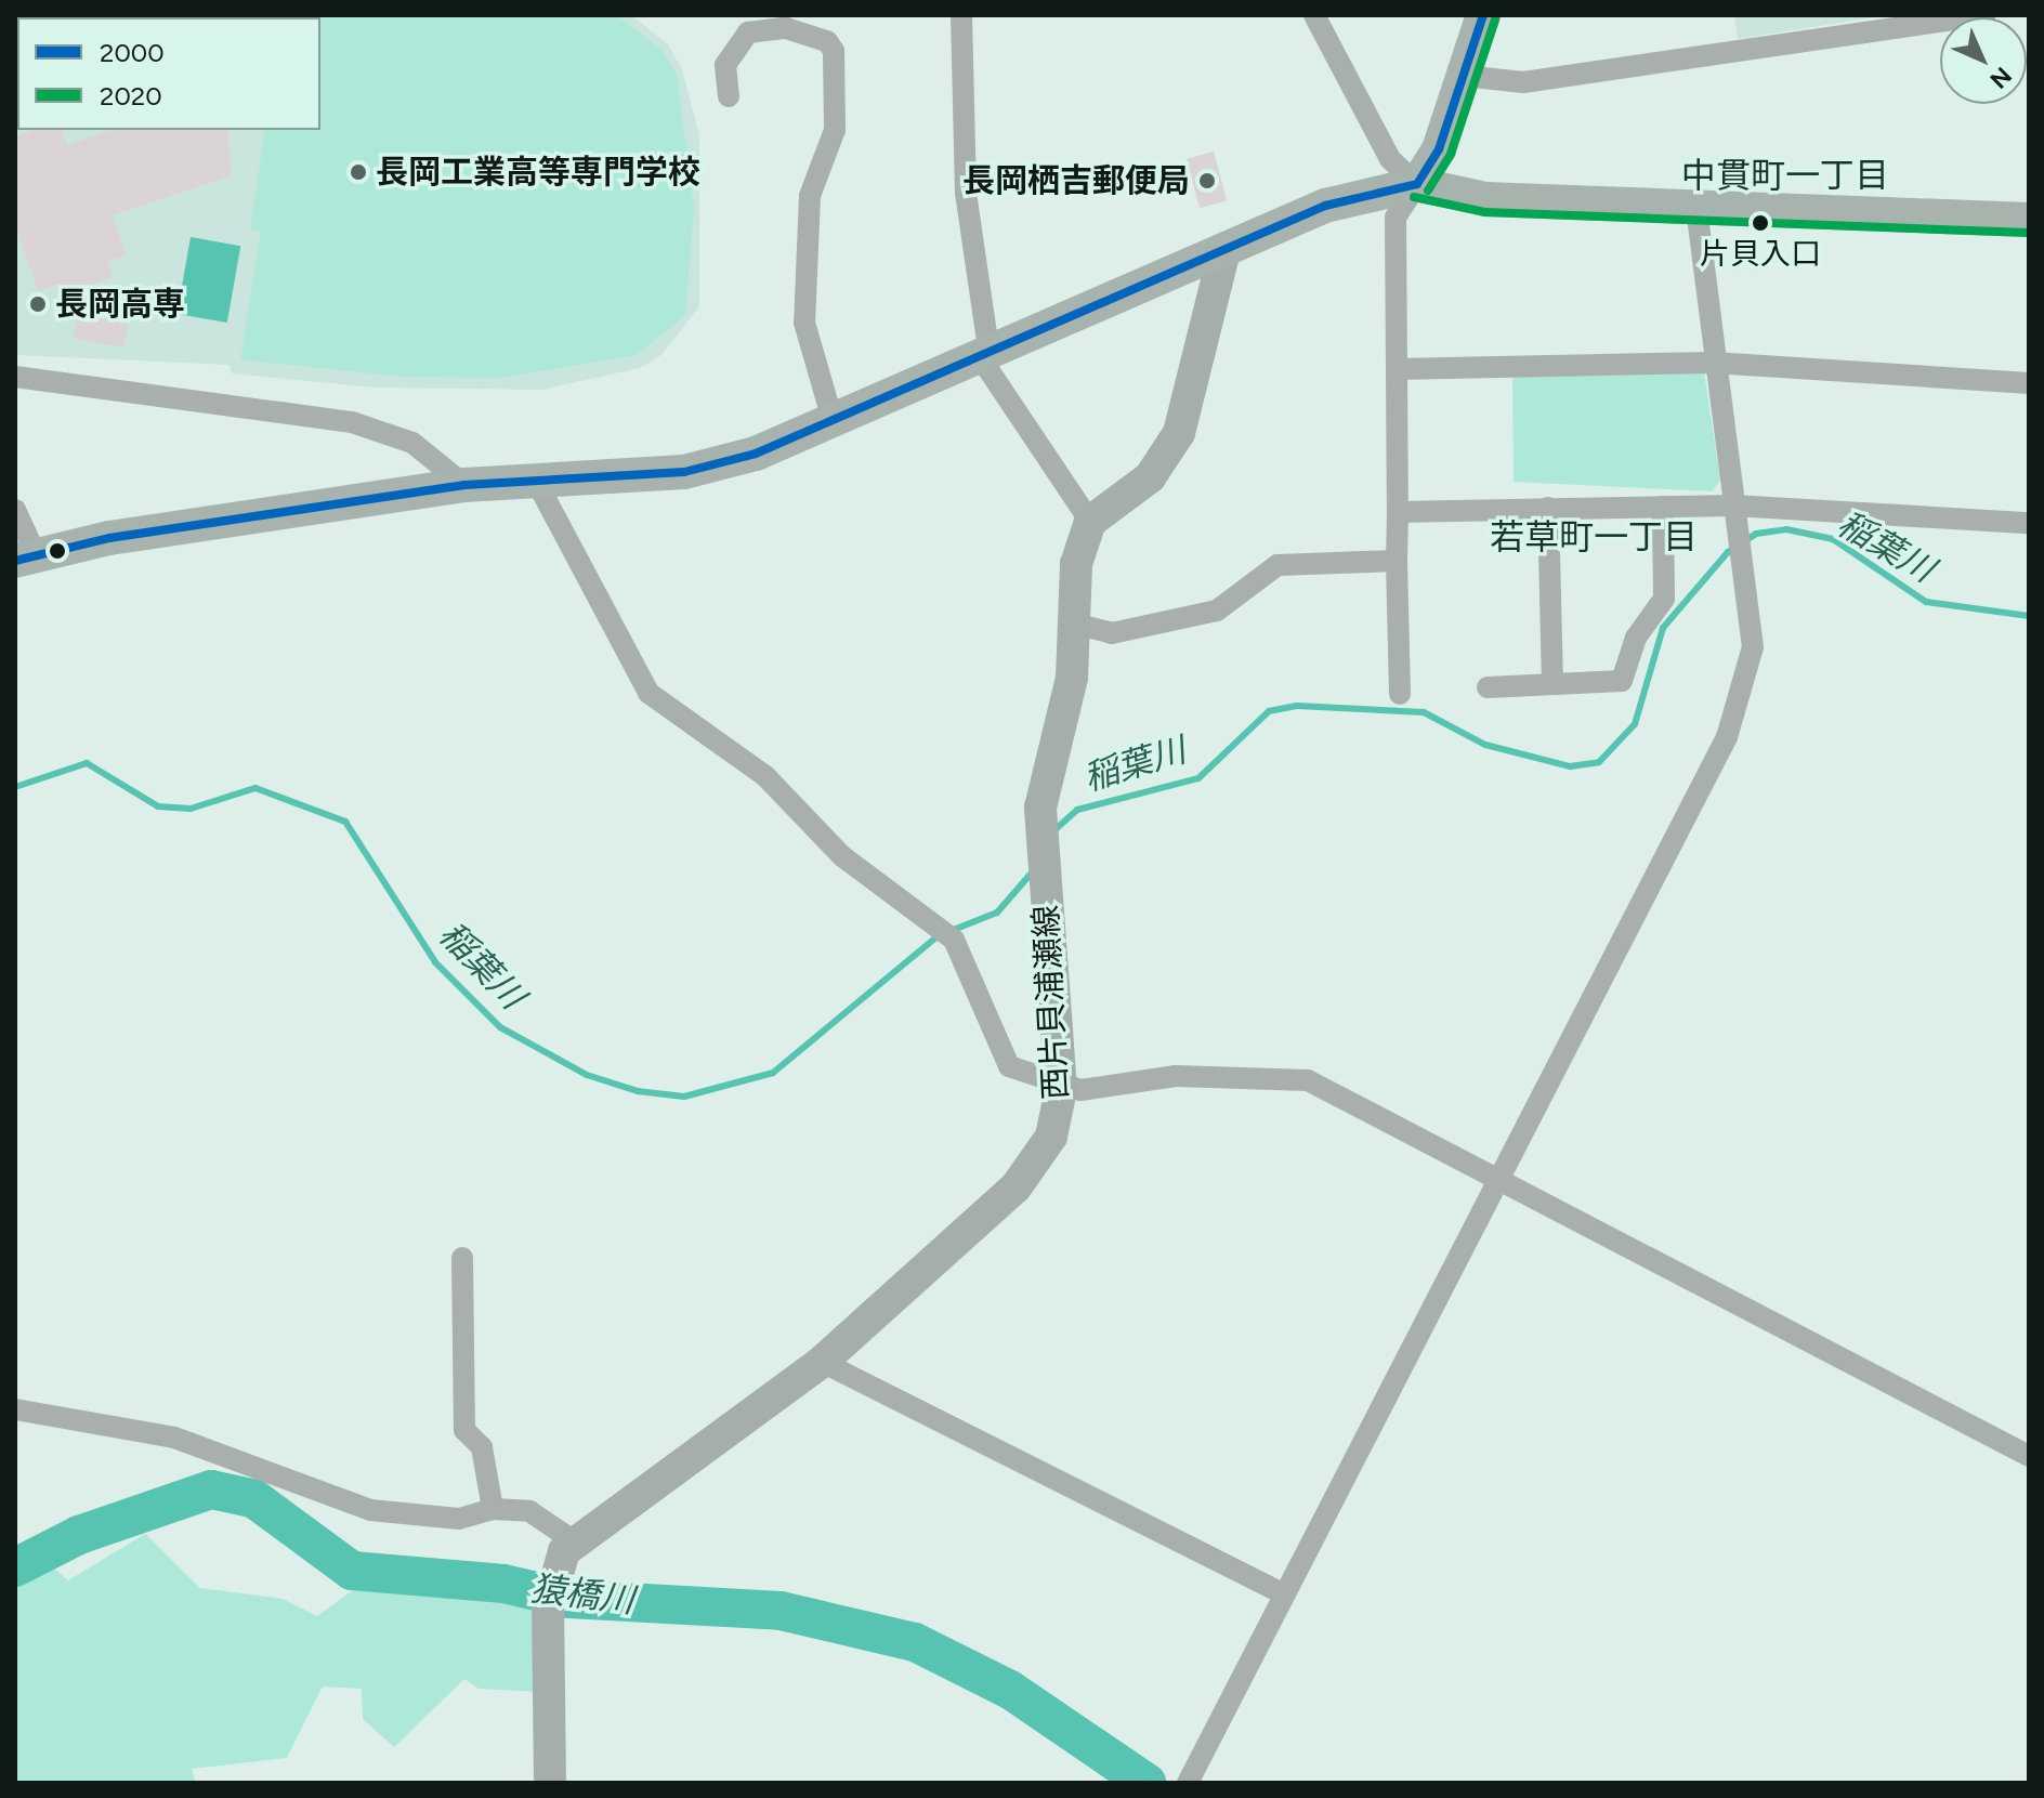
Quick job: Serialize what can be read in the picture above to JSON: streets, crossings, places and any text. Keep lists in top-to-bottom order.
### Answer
{
  "streets": {
    "main road": ["西片貝浦瀬線"]
  },
  "districts": ["中貫町一丁目", "若草町一丁目"],
  "water": ["稲葉川", "猿橋川"],
  "places": [
    "長岡工業高等専門学校",
    "長岡栖吉郵便局",
    "片貝入口",
    "長岡高専"
  ],
  "lines": ["transit line 2000", "transit line 2020"],
  "legend": ["2000", "2020"],
  "north": "bottom right"
}
